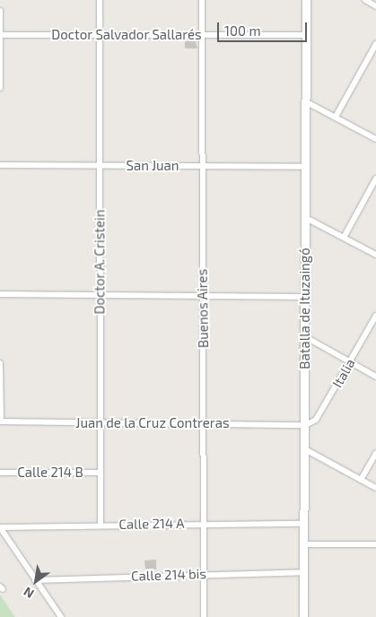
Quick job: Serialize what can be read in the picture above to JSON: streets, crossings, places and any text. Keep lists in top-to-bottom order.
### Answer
{
  "streets": {
    "main road": ["Batalla de Ituzaingó"],
    "street": [
      "Doctor Salvador Sallarés",
      "San Juan",
      "Doctor A. Cristein",
      "Buenos Aires",
      "Italia",
      "Juan de la Cruz Contreras",
      "Calle 214 B",
      "Calle 214 A",
      "Calle 214 bis"
    ]
  },
  "crossings": [
    ["Doctor Salvador Sallarés", "Doctor A. Cristein"],
    ["Doctor Salvador Sallarés", "Buenos Aires"],
    ["Doctor Salvador Sallarés", "Batalla de Ituzaingó"],
    ["San Juan", "Doctor A. Cristein"],
    ["San Juan", "Buenos Aires"],
    ["San Juan", "Batalla de Ituzaingó"],
    ["Doctor A. Cristein", "Juan de la Cruz Contreras"],
    ["Doctor A. Cristein", "Calle 214 B"],
    ["Doctor A. Cristein", "Calle 214 A"],
    ["Buenos Aires", "Juan de la Cruz Contreras"],
    ["Buenos Aires", "Calle 214 A"],
    ["Buenos Aires", "Calle 214 bis"],
    ["Batalla de Ituzaingó", "Italia"],
    ["Batalla de Ituzaingó", "Juan de la Cruz Contreras"],
    ["Batalla de Ituzaingó", "Calle 214 A"],
    ["Batalla de Ituzaingó", "Calle 214 bis"],
    ["Italia", "Juan de la Cruz Contreras"]
  ],
  "scale_bar": "100 m",
  "north": "bottom left"
}
